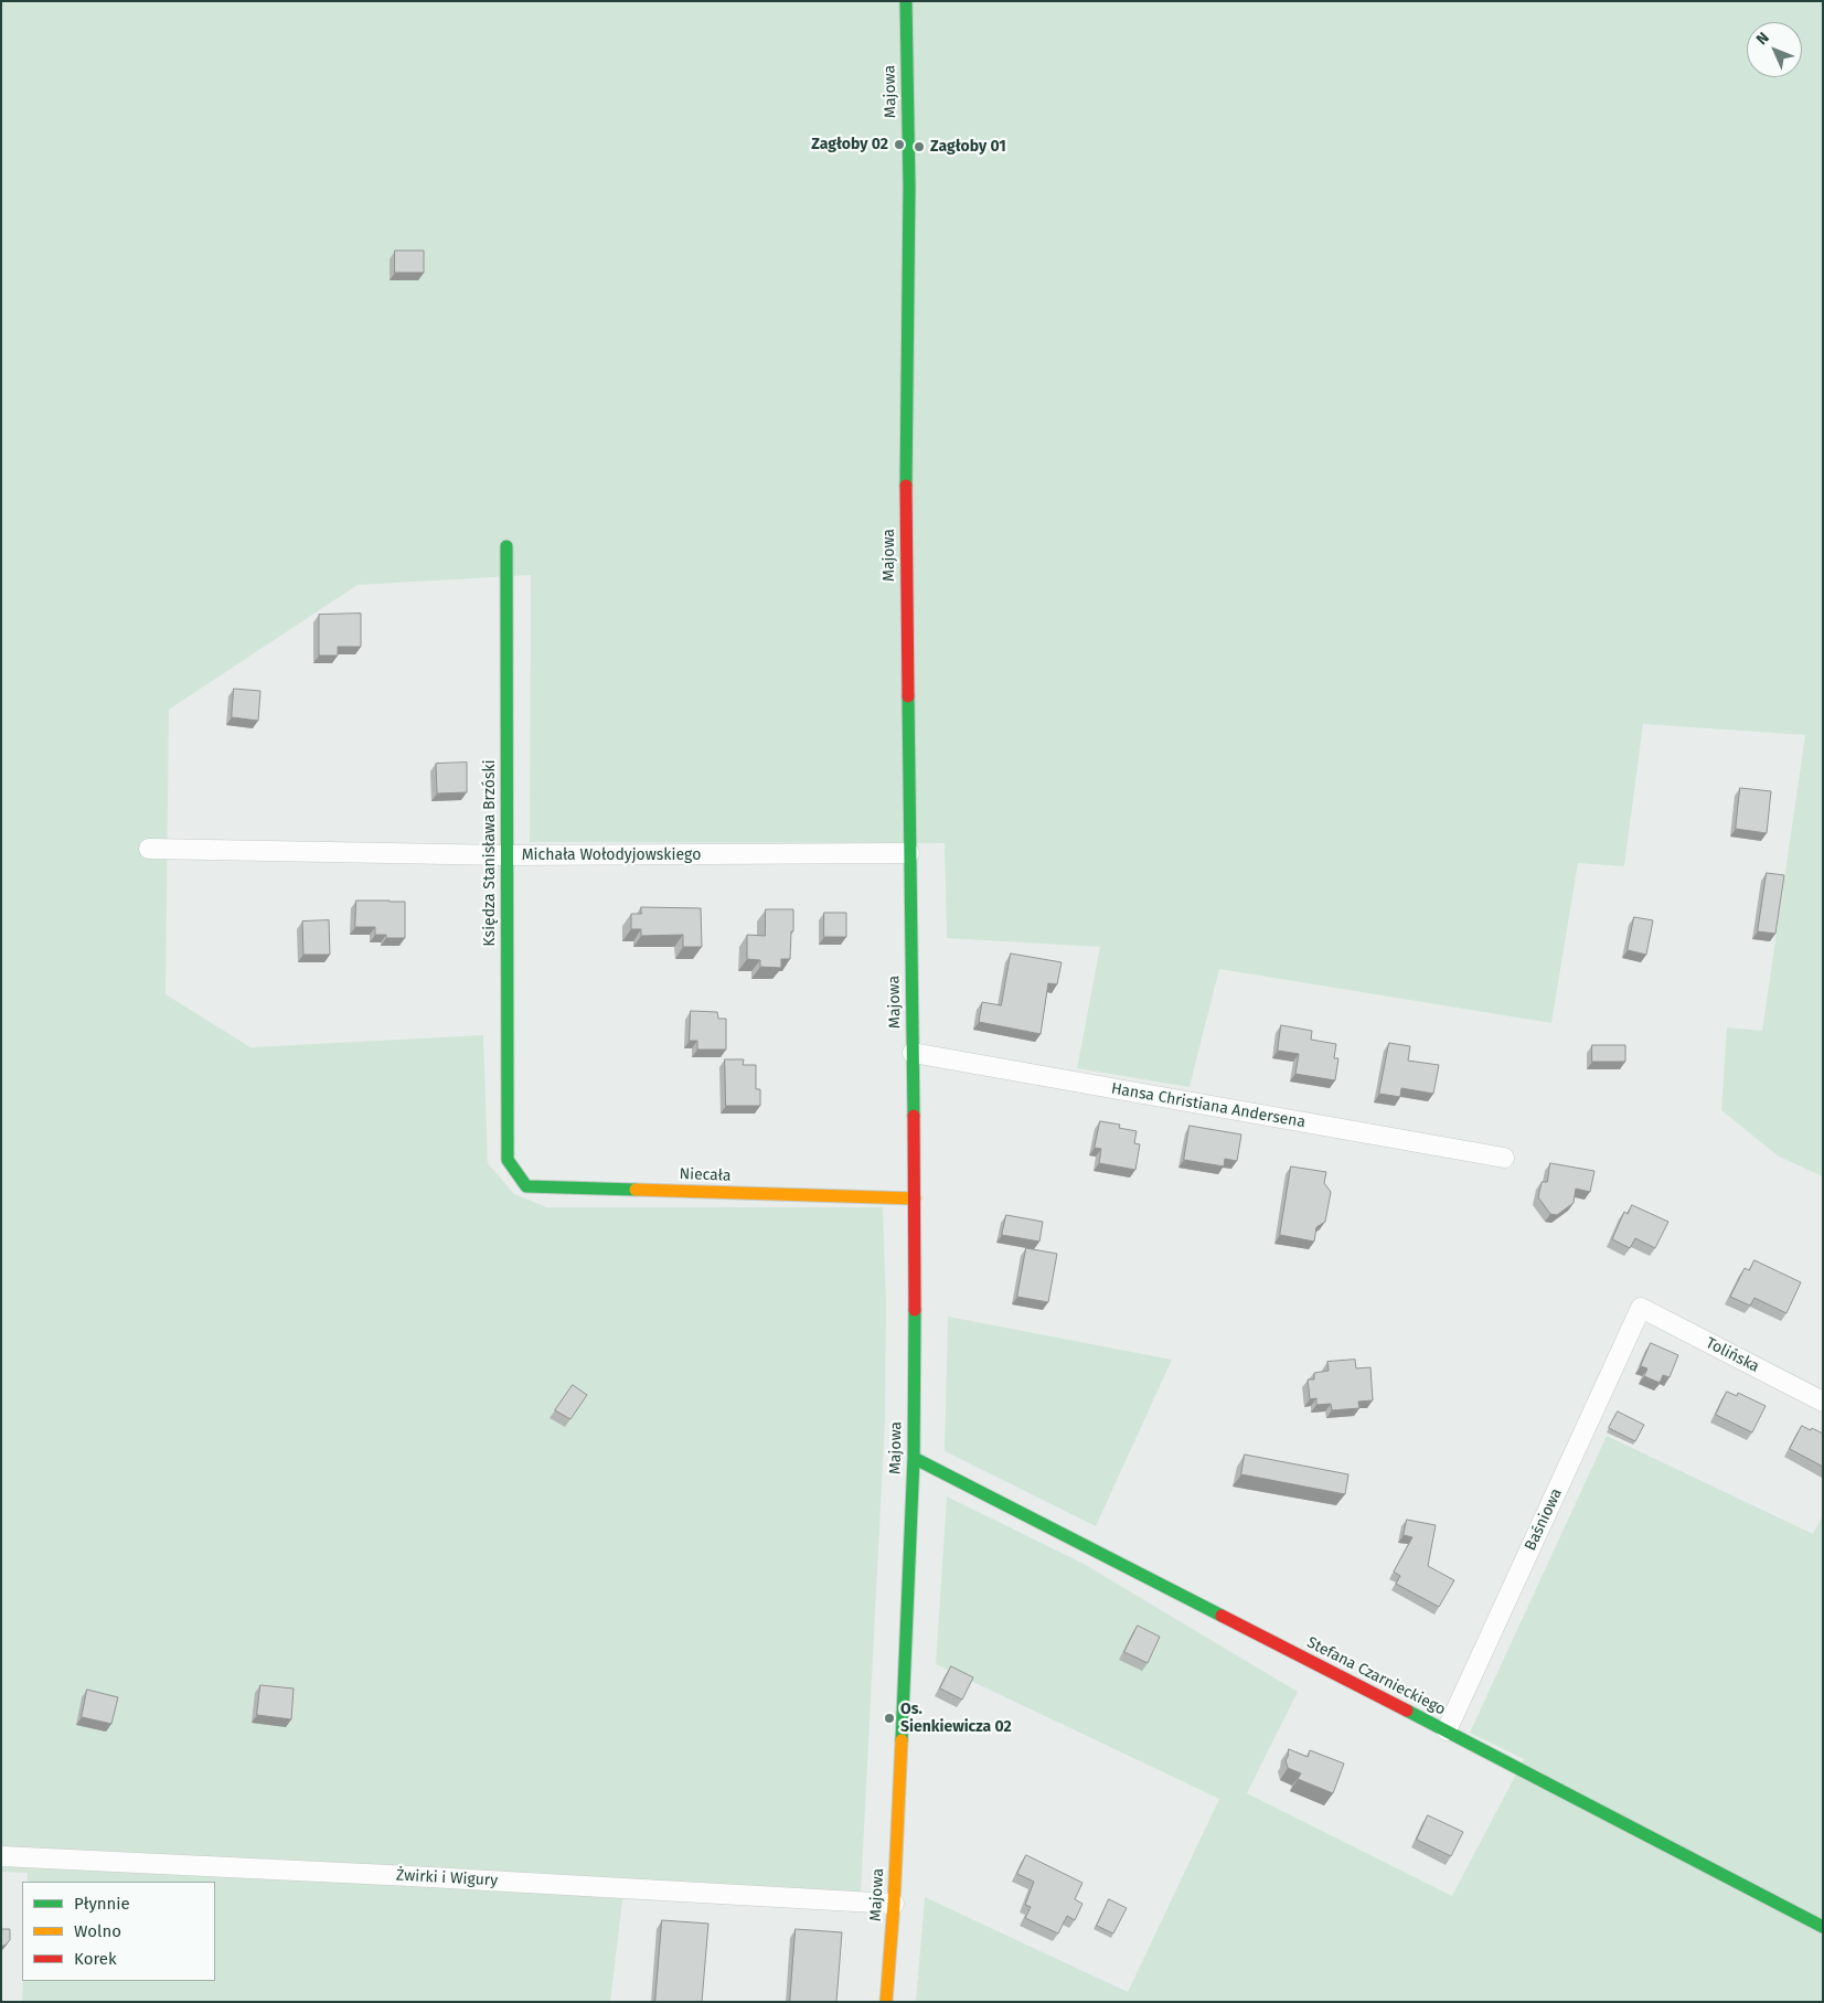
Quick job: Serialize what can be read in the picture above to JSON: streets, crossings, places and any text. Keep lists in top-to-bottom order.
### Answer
{
  "streets": {
    "street": [
      "Majowa",
      "Księdza Stanisława Brzóski",
      "Michała Wołodyjowskiego",
      "Hansa Christiana Andersena",
      "Niecała",
      "Tolińska",
      "Baśniowa",
      "Stefana Czarnieckiego",
      "Żwirki i Wigury"
    ]
  },
  "crossings": [
    ["Majowa", "Michała Wołodyjowskiego"],
    ["Majowa", "Hansa Christiana Andersena"],
    ["Majowa", "Niecała"],
    ["Majowa", "Stefana Czarnieckiego"],
    ["Majowa", "Żwirki i Wigury"],
    ["Księdza Stanisława Brzóski", "Michała Wołodyjowskiego"],
    ["Księdza Stanisława Brzóski", "Niecała"],
    ["Tolińska", "Baśniowa"],
    ["Baśniowa", "Stefana Czarnieckiego"]
  ],
  "places": ["Zagłoby 02", "Zagłoby 01", "Os. Sienkiewicza 02"],
  "legend": ["Płynnie", "Wolno", "Korek"],
  "north": "top left"
}
